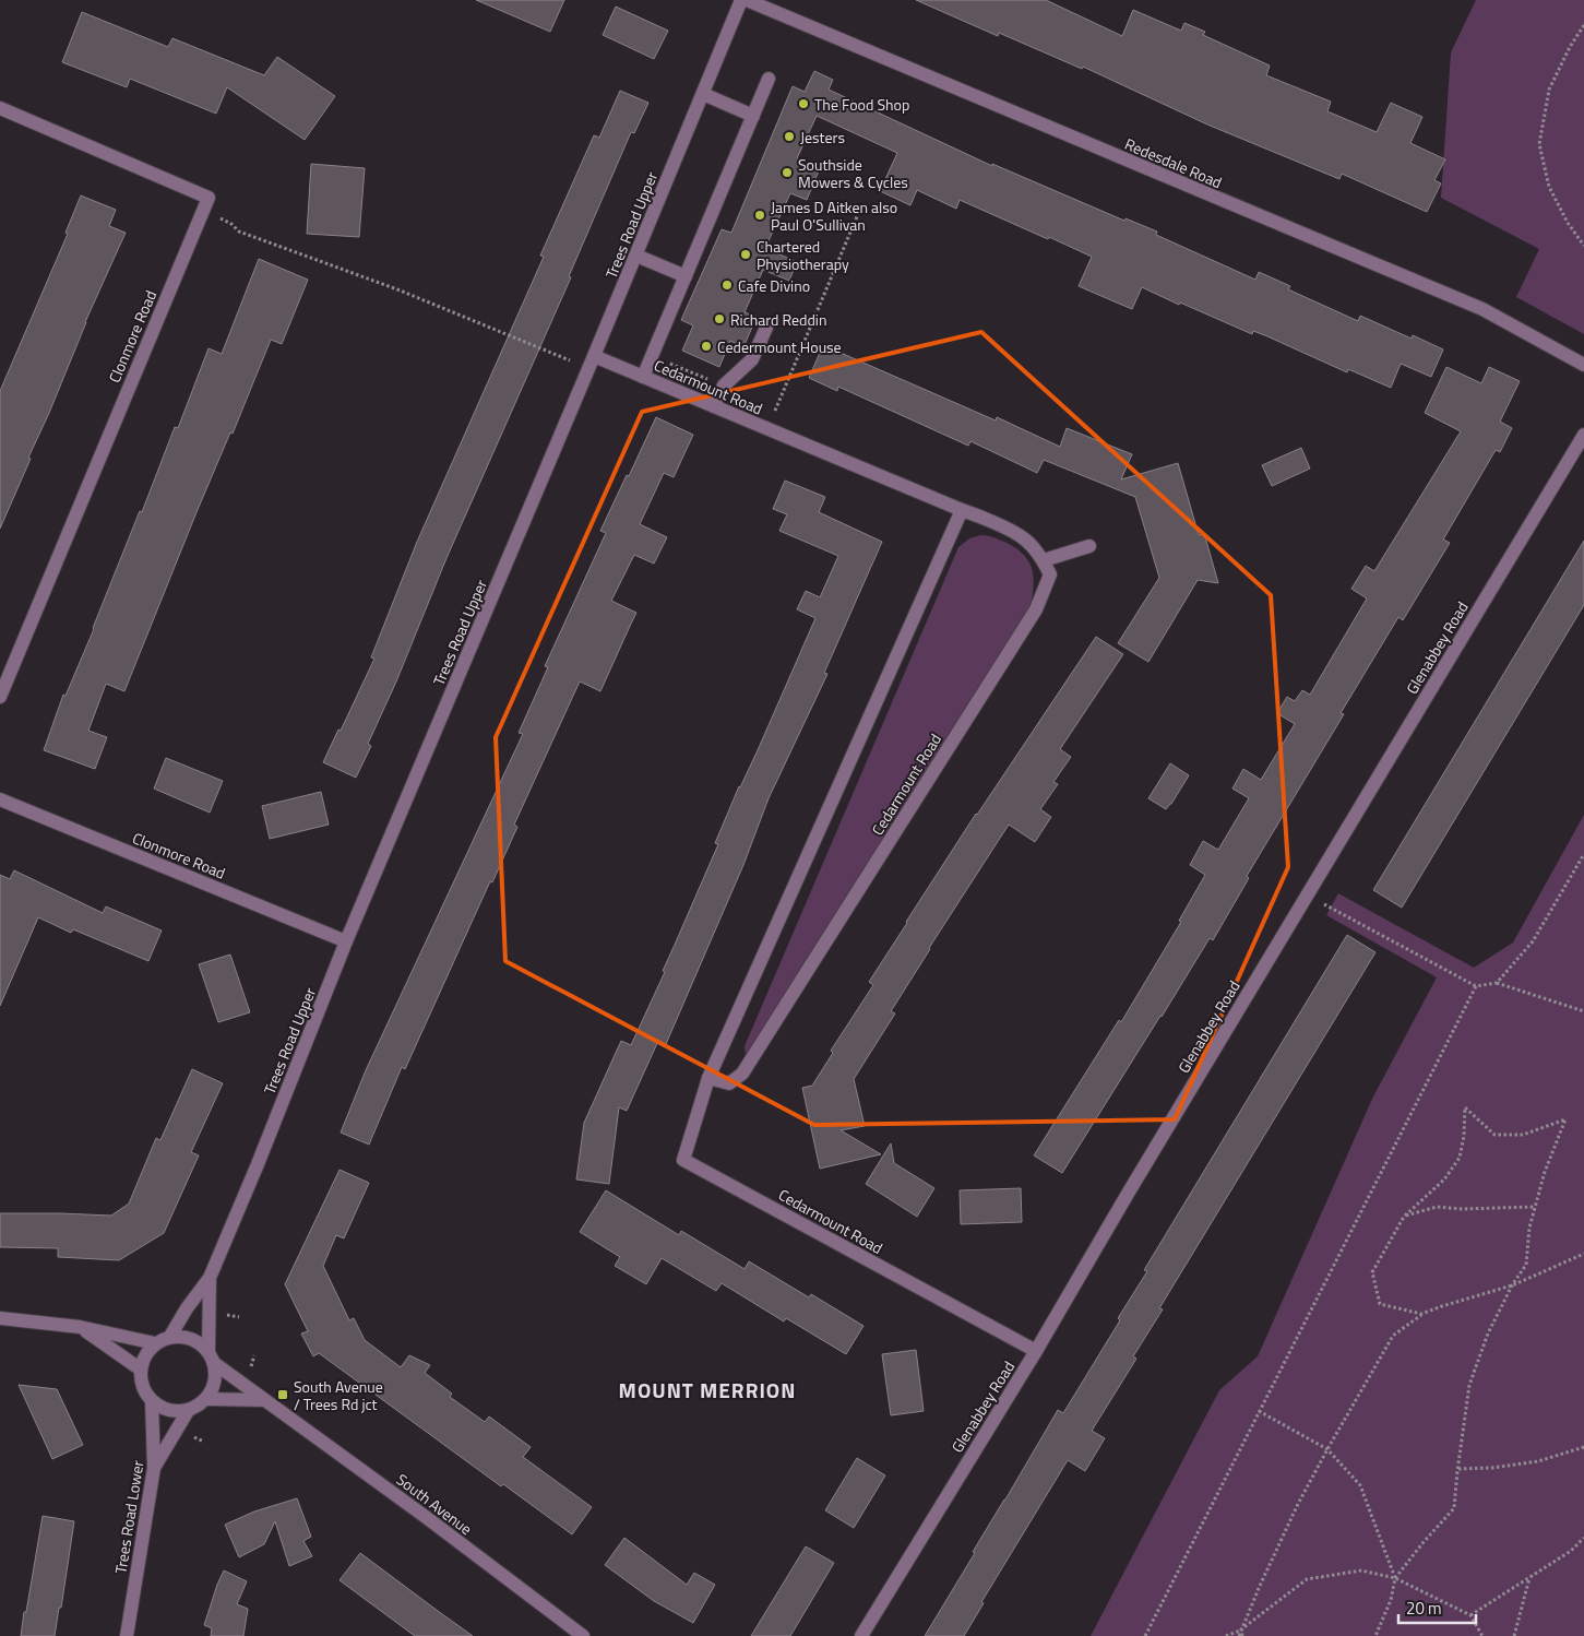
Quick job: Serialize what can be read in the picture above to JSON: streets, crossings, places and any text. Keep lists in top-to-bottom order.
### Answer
{
  "streets": {
    "street": [
      "Redesdale Road",
      "Trees Road Upper",
      "Clonmore Road",
      "Cedarmount Road",
      "Glenabbey Road",
      "South Avenue",
      "Trees Road Lower"
    ]
  },
  "crossings": [
    ["Trees Road Upper", "Clonmore Road"],
    ["Trees Road Upper", "Cedarmount Road"],
    ["Cedarmount Road", "Glenabbey Road"],
    ["South Avenue", "Trees Road Lower"]
  ],
  "districts": ["MOUNT MERRION"],
  "places": {
    "other": [
      "The Food Shop",
      "Jesters",
      "Southside Mowers & Cycles",
      "James D Aitken also Paul O'Sullivan",
      "Chartered Physiotherapy",
      "Cafe Divino",
      "Richard Reddin",
      "Cedermount House"
    ],
    "transit": ["South Avenue / Trees Rd jct"]
  },
  "scale_bar": "20 m"
}
